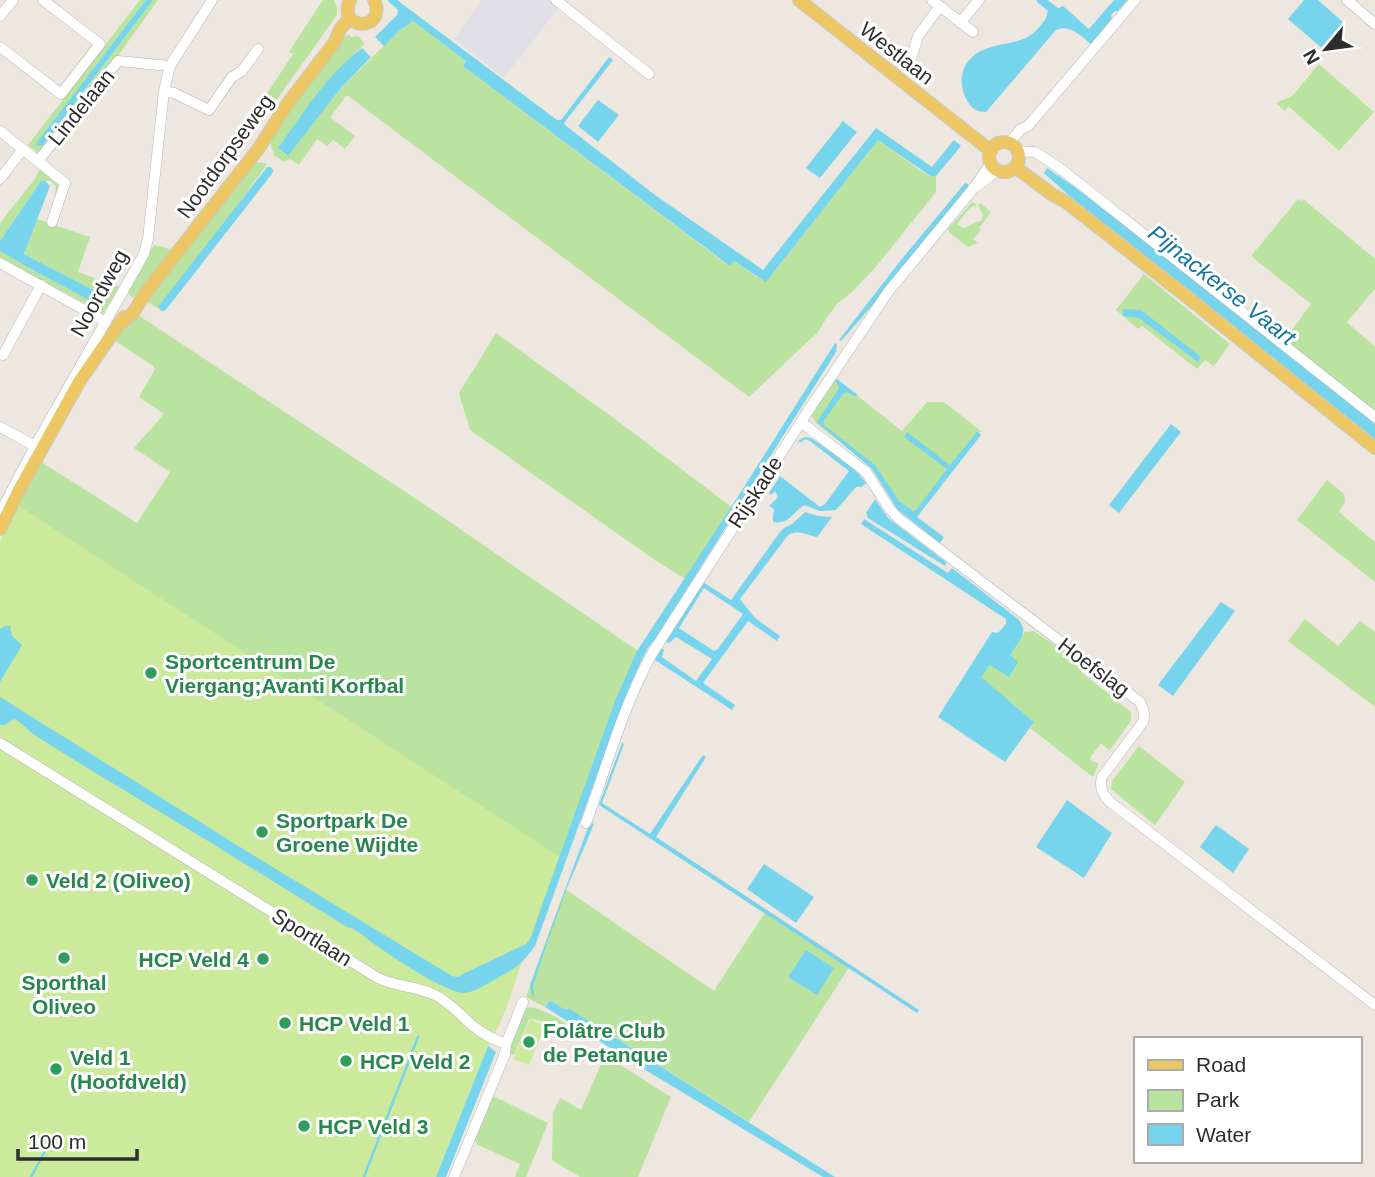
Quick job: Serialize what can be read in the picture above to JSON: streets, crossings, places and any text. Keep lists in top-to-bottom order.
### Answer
{
  "streets": {
    "main road": ["Westlaan", "Nootdorpseweg", "Noordweg"],
    "street": [
      "Lindelaan",
      "Rijskade",
      "Hoefslag",
      "Sportlaan"
    ]
  },
  "crossings": [
    ["Westlaan", "Rijskade"],
    ["Lindelaan", "Noordweg"],
    ["Nootdorpseweg", "Noordweg"],
    ["Rijskade", "Hoefslag"]
  ],
  "water": ["Pijnackerse Vaart"],
  "places": [
    "Sportcentrum De Viergang;Avanti Korfbal",
    "Sportpark De Groene Wijdte",
    "Veld 2 (Oliveo)",
    "Sporthal Oliveo",
    "HCP Veld 4",
    "HCP Veld 1",
    "Folâtre Club de Petanque",
    "HCP Veld 2",
    "Veld 1 (Hoofdveld)",
    "HCP Veld 3"
  ],
  "legend": ["Road", "Park", "Water"],
  "scale_bar": "100 m",
  "north": "bottom left"
}
